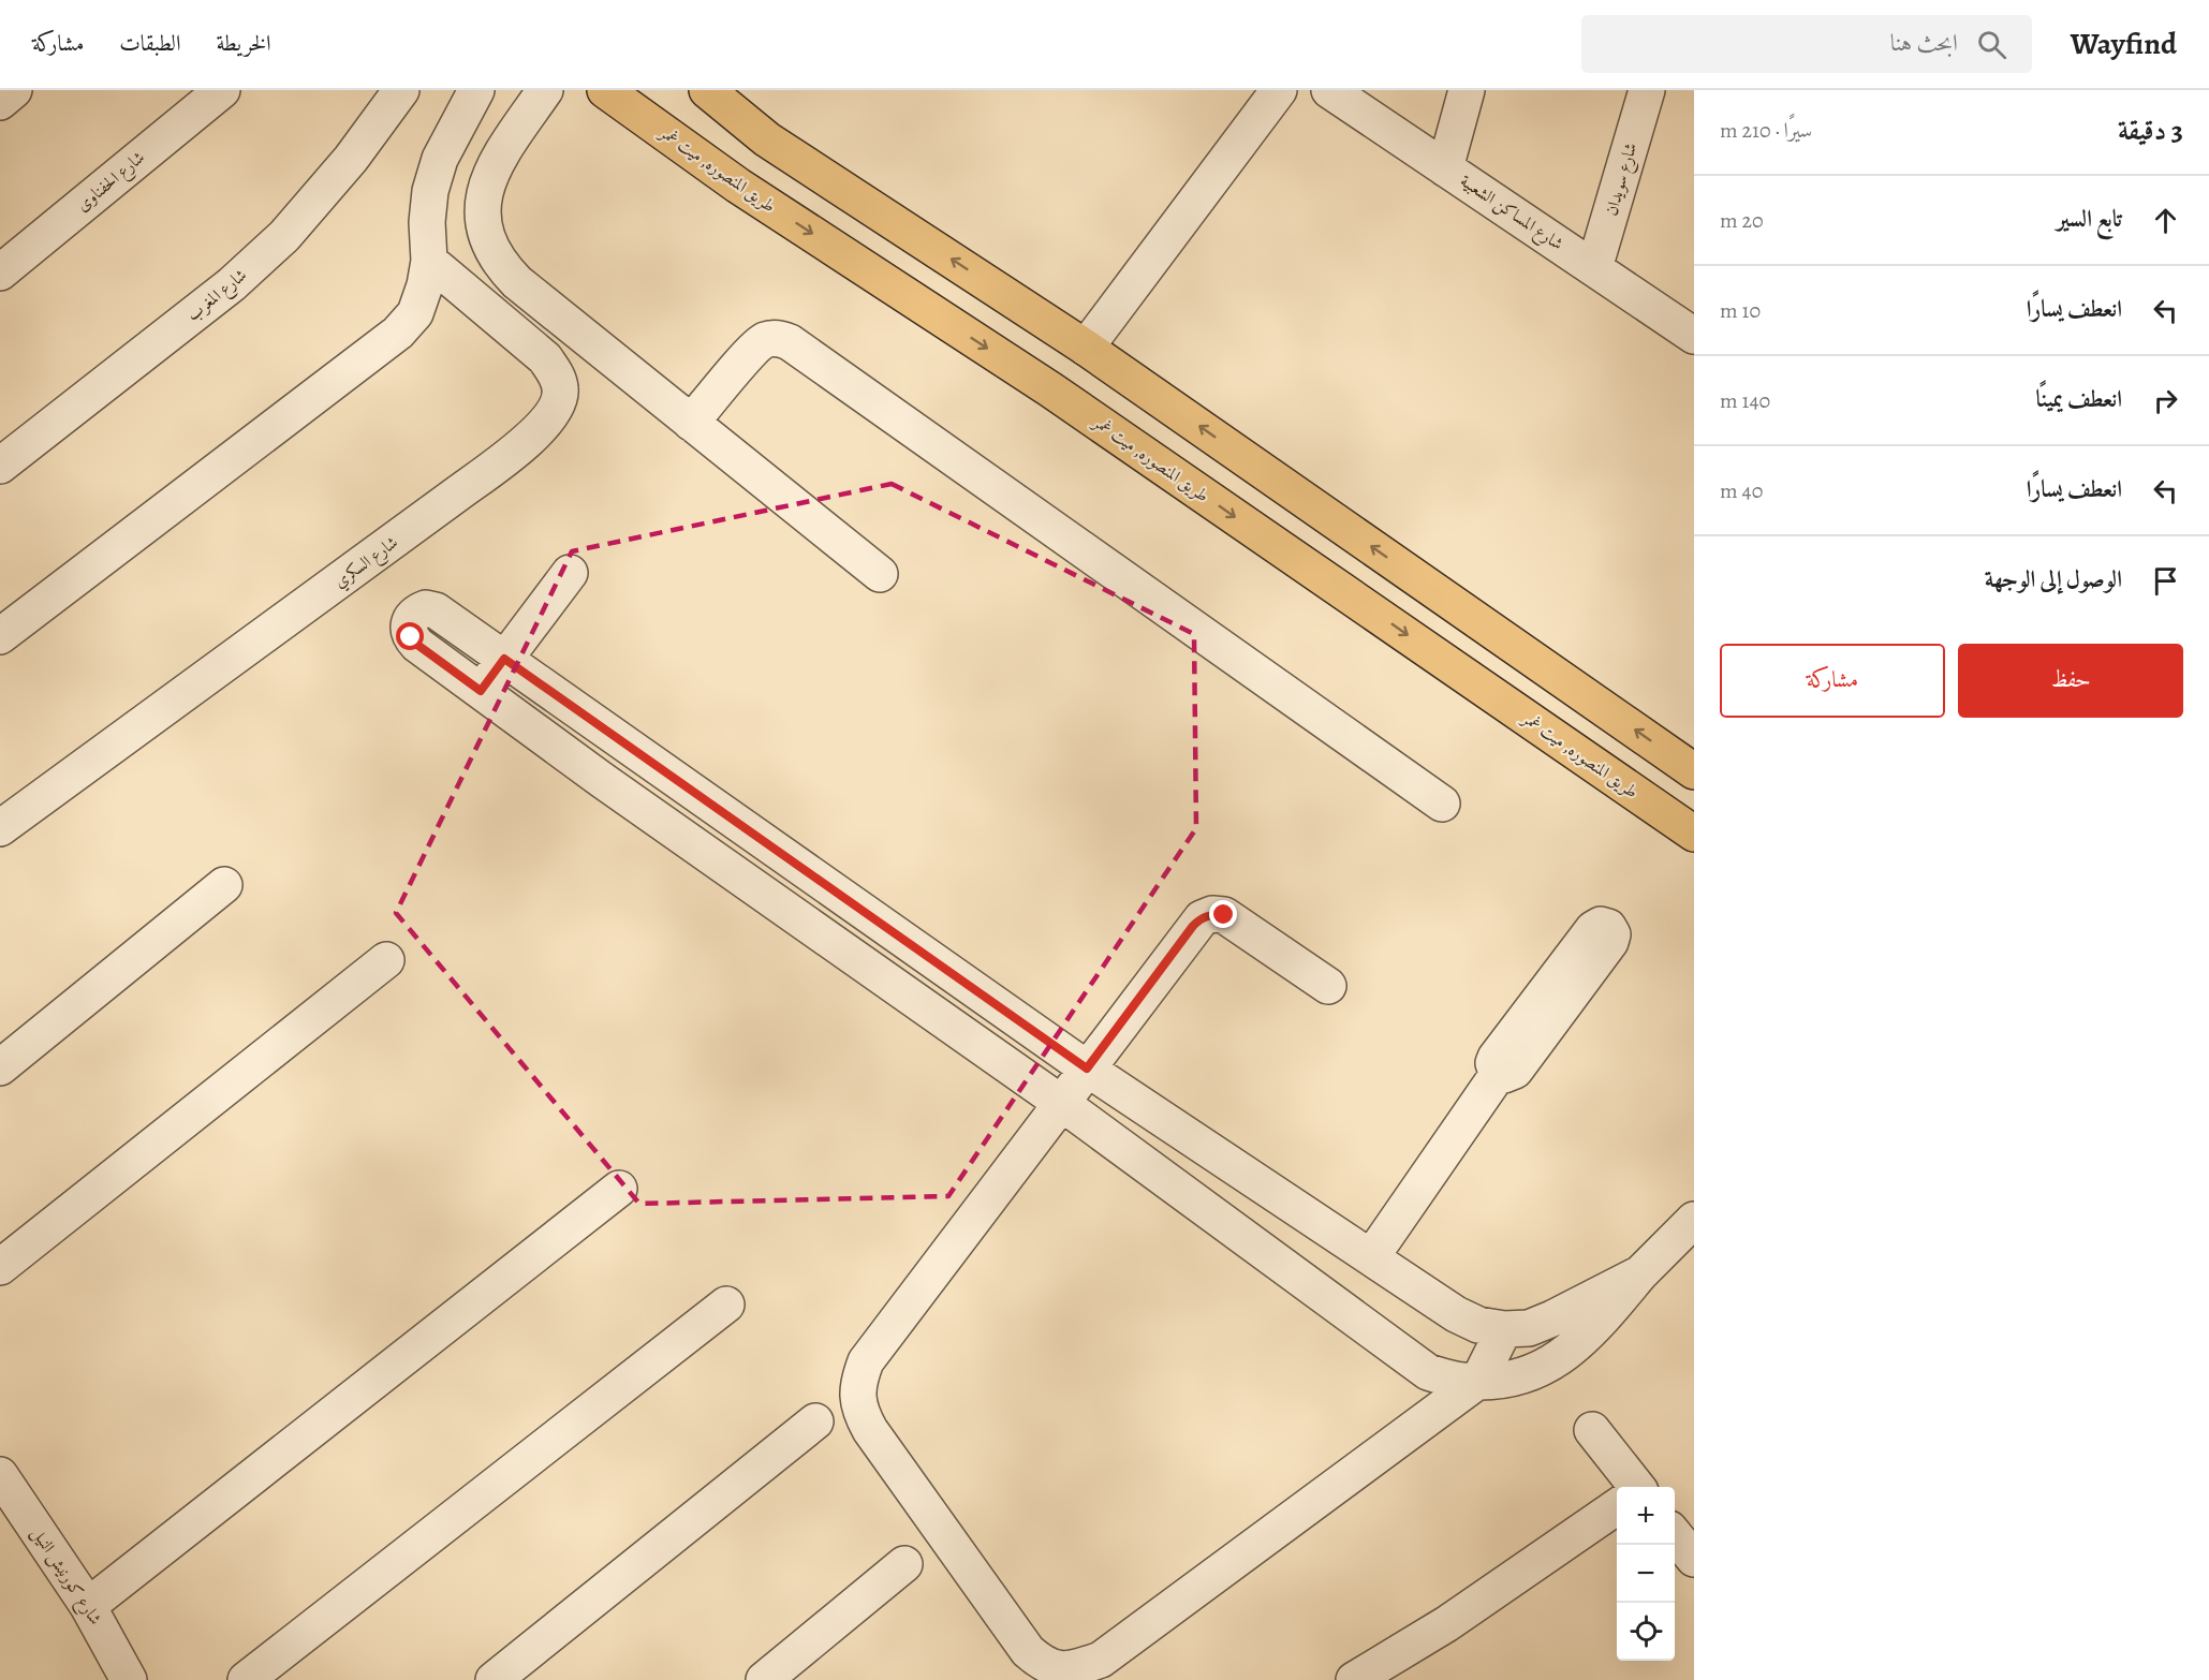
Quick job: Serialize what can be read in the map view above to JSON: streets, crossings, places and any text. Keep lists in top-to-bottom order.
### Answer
{
  "streets": {
    "main road": ["طريق المنصوره, ميت غمر"],
    "street": [
      "شارع سويدان",
      "شارع الحفناوى",
      "شارع المساكن الشعبية",
      "شارع المغرب",
      "شارع السكري",
      "شارع كورنيش النيل"
    ]
  },
  "crossings": [
    ["شارع سويدان", "شارع المساكن الشعبية"]
  ],
  "page": {
    "header": "Wayfind",
    "search": "ابحث هنا",
    "nav": ["الخريطة", "الطبقات", "مشاركة"],
    "heading": ["3 دقيقة", "سيرًا · 210 m"],
    "list": [
      ["تابع السير", "20 m"],
      ["انعطف يسارًا", "10 m"],
      ["انعطف يمينًا", "140 m"],
      ["انعطف يسارًا", "40 m"],
      "الوصول إلى الوجهة"
    ],
    "buttons": ["حفظ", "مشاركة"],
    "map_buttons": ["+", "−"]
  }
}
